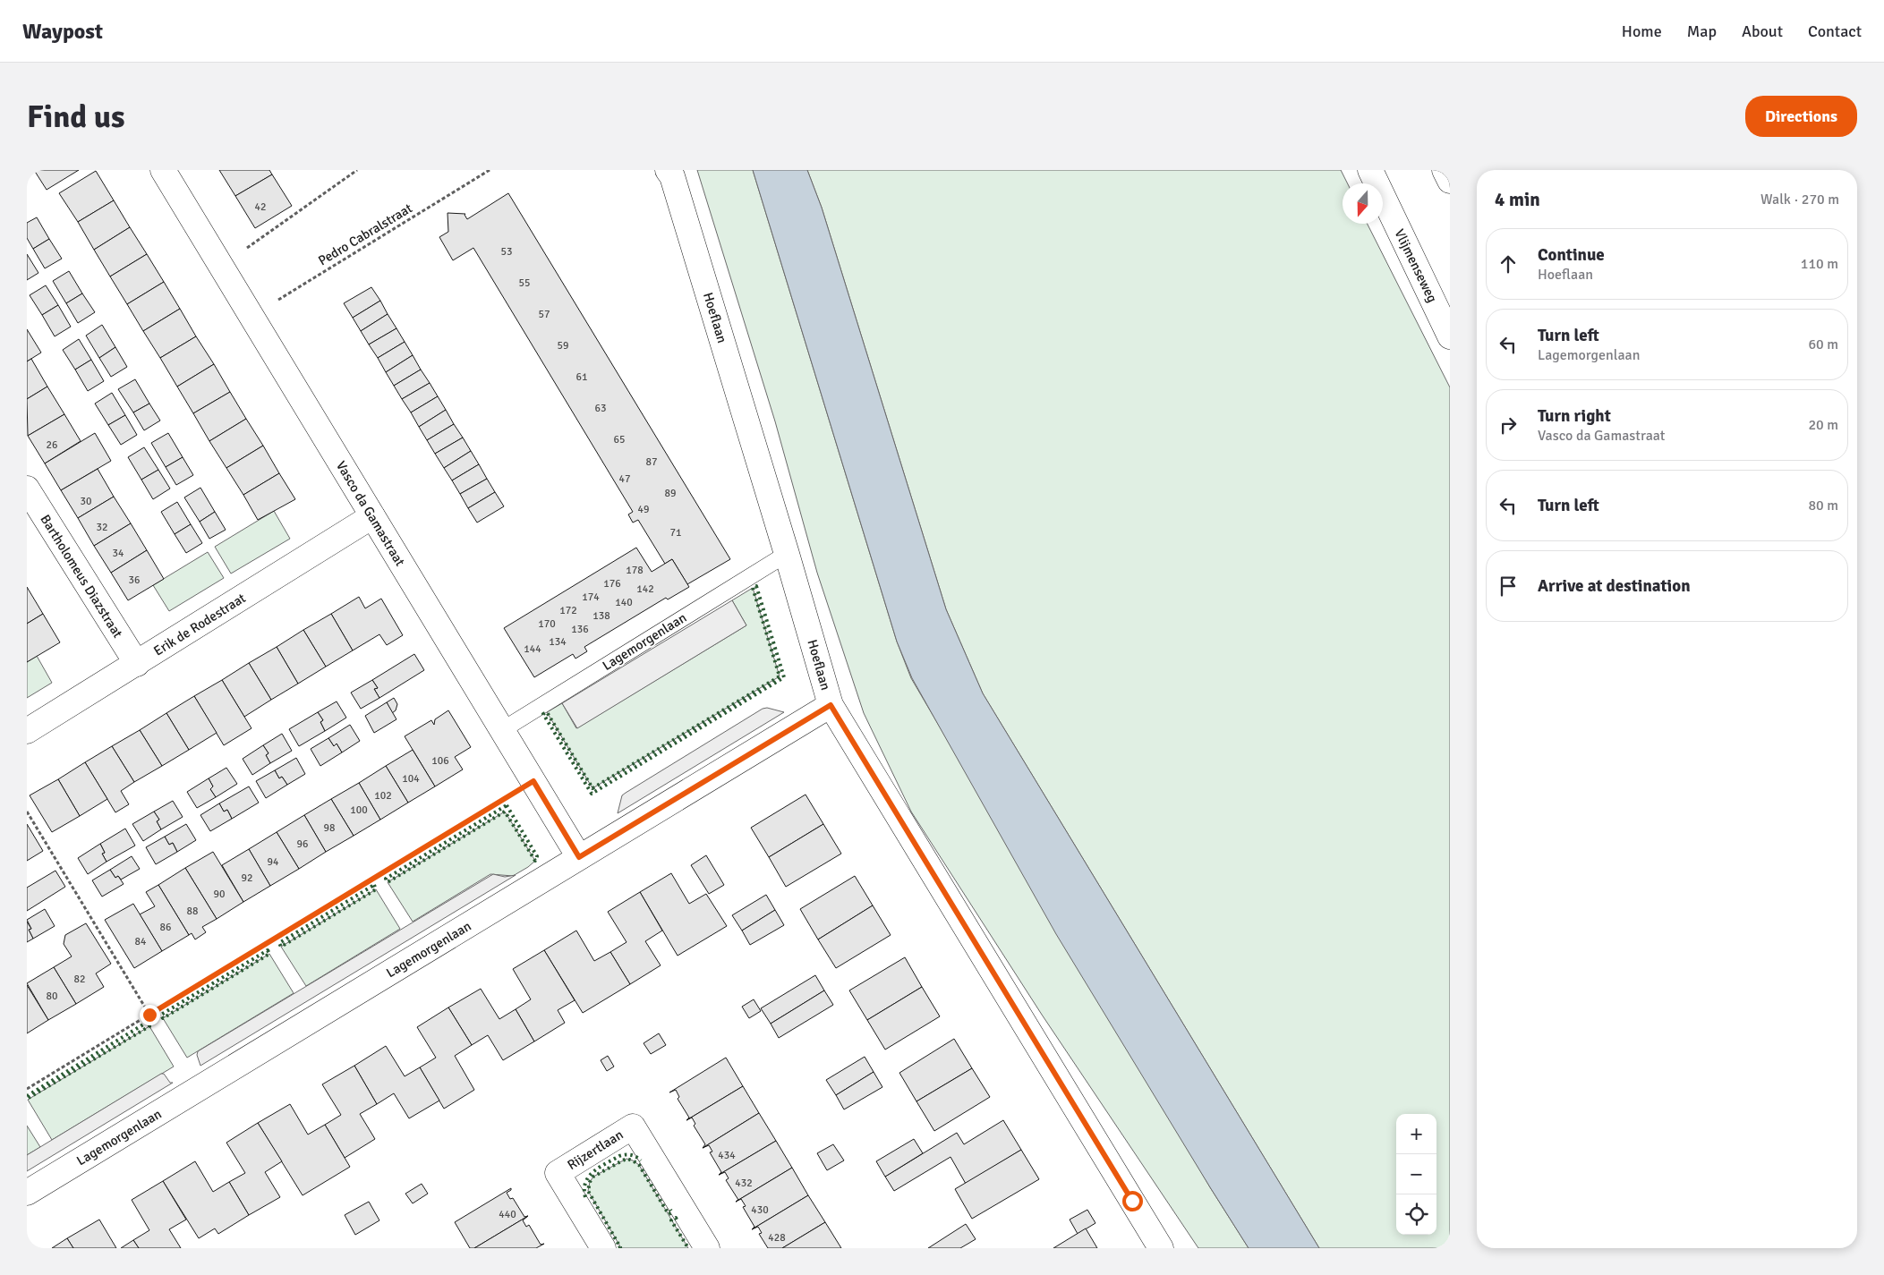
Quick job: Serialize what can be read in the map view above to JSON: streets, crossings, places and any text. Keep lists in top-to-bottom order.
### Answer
{
  "streets": {
    "street": [
      "Vlijmenseweg",
      "Hoeflaan",
      "Vasco da Gamastraat",
      "Bartholomeus Diazstraat",
      "Erik de Rodestraat",
      "Lagemorgenlaan",
      "Rijzertlaan"
    ],
    "path": ["Pedro Cabralstraat"]
  },
  "crossings": [
    ["Pedro Cabralstraat", "Vasco da Gamastraat"],
    ["Hoeflaan", "Lagemorgenlaan"],
    ["Vasco da Gamastraat", "Erik de Rodestraat"],
    ["Vasco da Gamastraat", "Lagemorgenlaan"],
    ["Bartholomeus Diazstraat", "Erik de Rodestraat"]
  ],
  "house_numbers": [
    "42",
    "53",
    "55",
    "57",
    "59",
    "61",
    "63",
    "65",
    "26",
    "87",
    "47",
    "89",
    "30",
    "49",
    "32",
    "71",
    "34",
    "178",
    "36",
    "176",
    "142",
    "174",
    "140",
    "172",
    "138",
    "170",
    "136",
    "134",
    "144",
    "106",
    "104",
    "102",
    "100",
    "98",
    "96",
    "94",
    "92",
    "90",
    "88",
    "86",
    "84",
    "82",
    "80",
    "434",
    "432",
    "430",
    "440",
    "428"
  ],
  "north": "bottom",
  "page": {
    "header": "Waypost",
    "nav": [
      "Home",
      "Map",
      "About",
      "Contact"
    ],
    "buttons": "Directions",
    "title": "Find us",
    "heading": ["4 min", "Walk · 270 m"],
    "list": [
      ["Continue", "Hoeflaan", "110 m"],
      ["Turn left", "Lagemorgenlaan", "60 m"],
      ["Turn right", "Vasco da Gamastraat", "20 m"],
      ["Turn left", "80 m"],
      "Arrive at destination"
    ],
    "map_buttons": ["+", "−"]
  }
}
